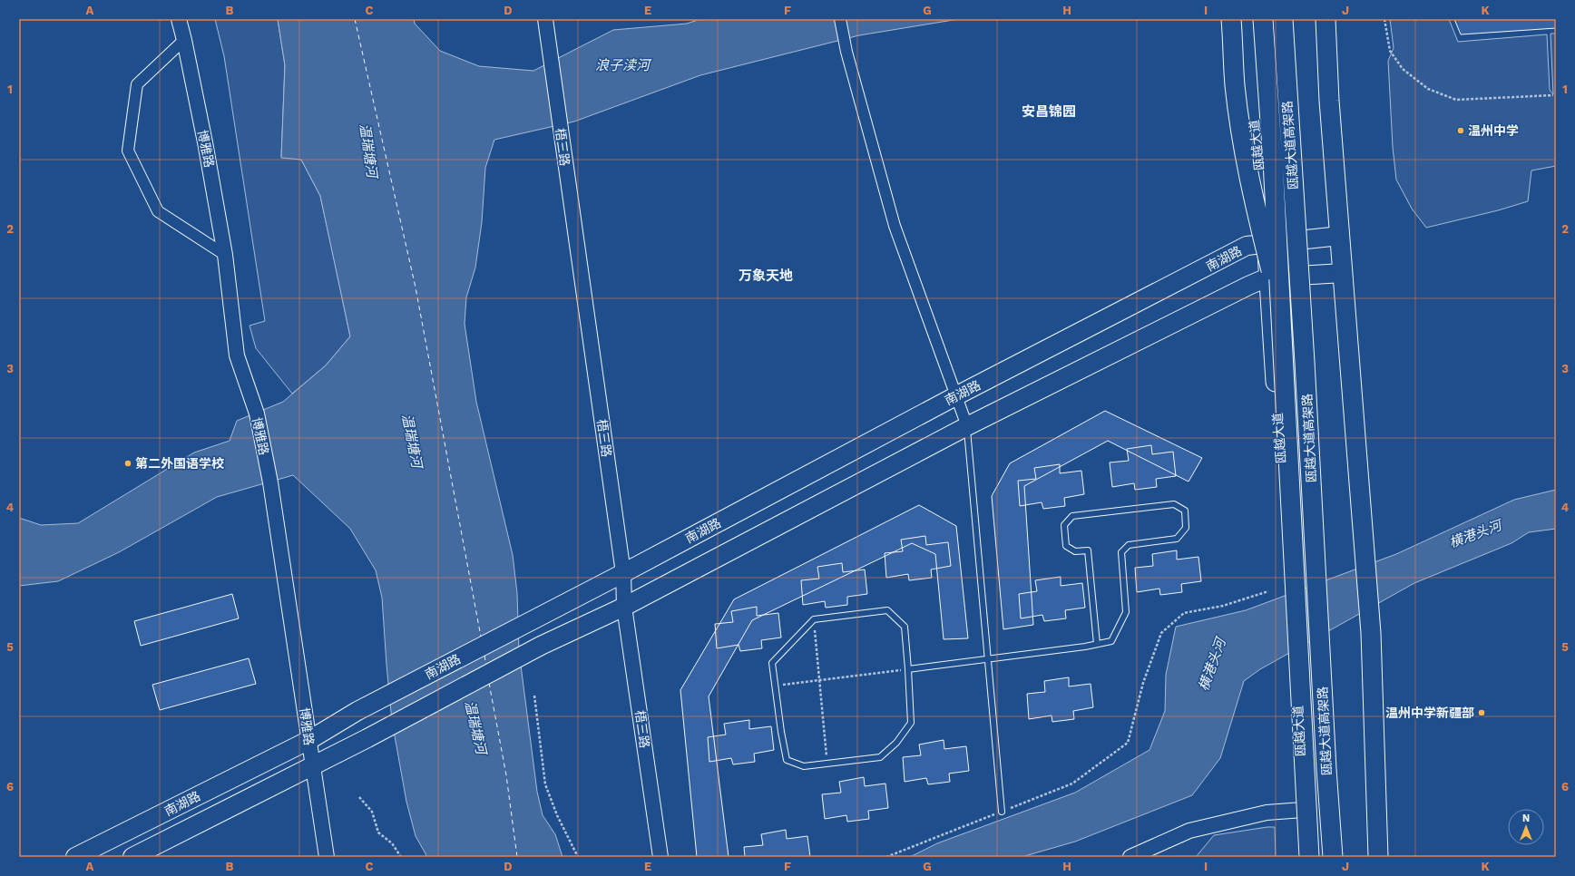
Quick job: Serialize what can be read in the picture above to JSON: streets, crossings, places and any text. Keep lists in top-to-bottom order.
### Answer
{
  "streets": {
    "highway": ["瓯越大道", "瓯越大道高架路"],
    "main road": ["南湖路"],
    "street": ["梧三路", "博雅路"]
  },
  "crossings": [
    ["瓯越大道", "瓯越大道高架路"],
    ["瓯越大道", "南湖路"],
    ["梧三路", "南湖路"],
    ["博雅路", "南湖路"]
  ],
  "districts": ["安昌锦园", "万象天地"],
  "water": ["浪子渎河", "温瑞塘河", "横港头河"],
  "places": ["温州中学", "第二外国语学校", "温州中学新疆部"],
  "north": "top",
  "grid": {
    "columns": [
      "A",
      "B",
      "C",
      "D",
      "E",
      "F",
      "G",
      "H",
      "I",
      "J",
      "K"
    ],
    "rows": [
      "1",
      "2",
      "3",
      "4",
      "5",
      "6"
    ]
  }
}
